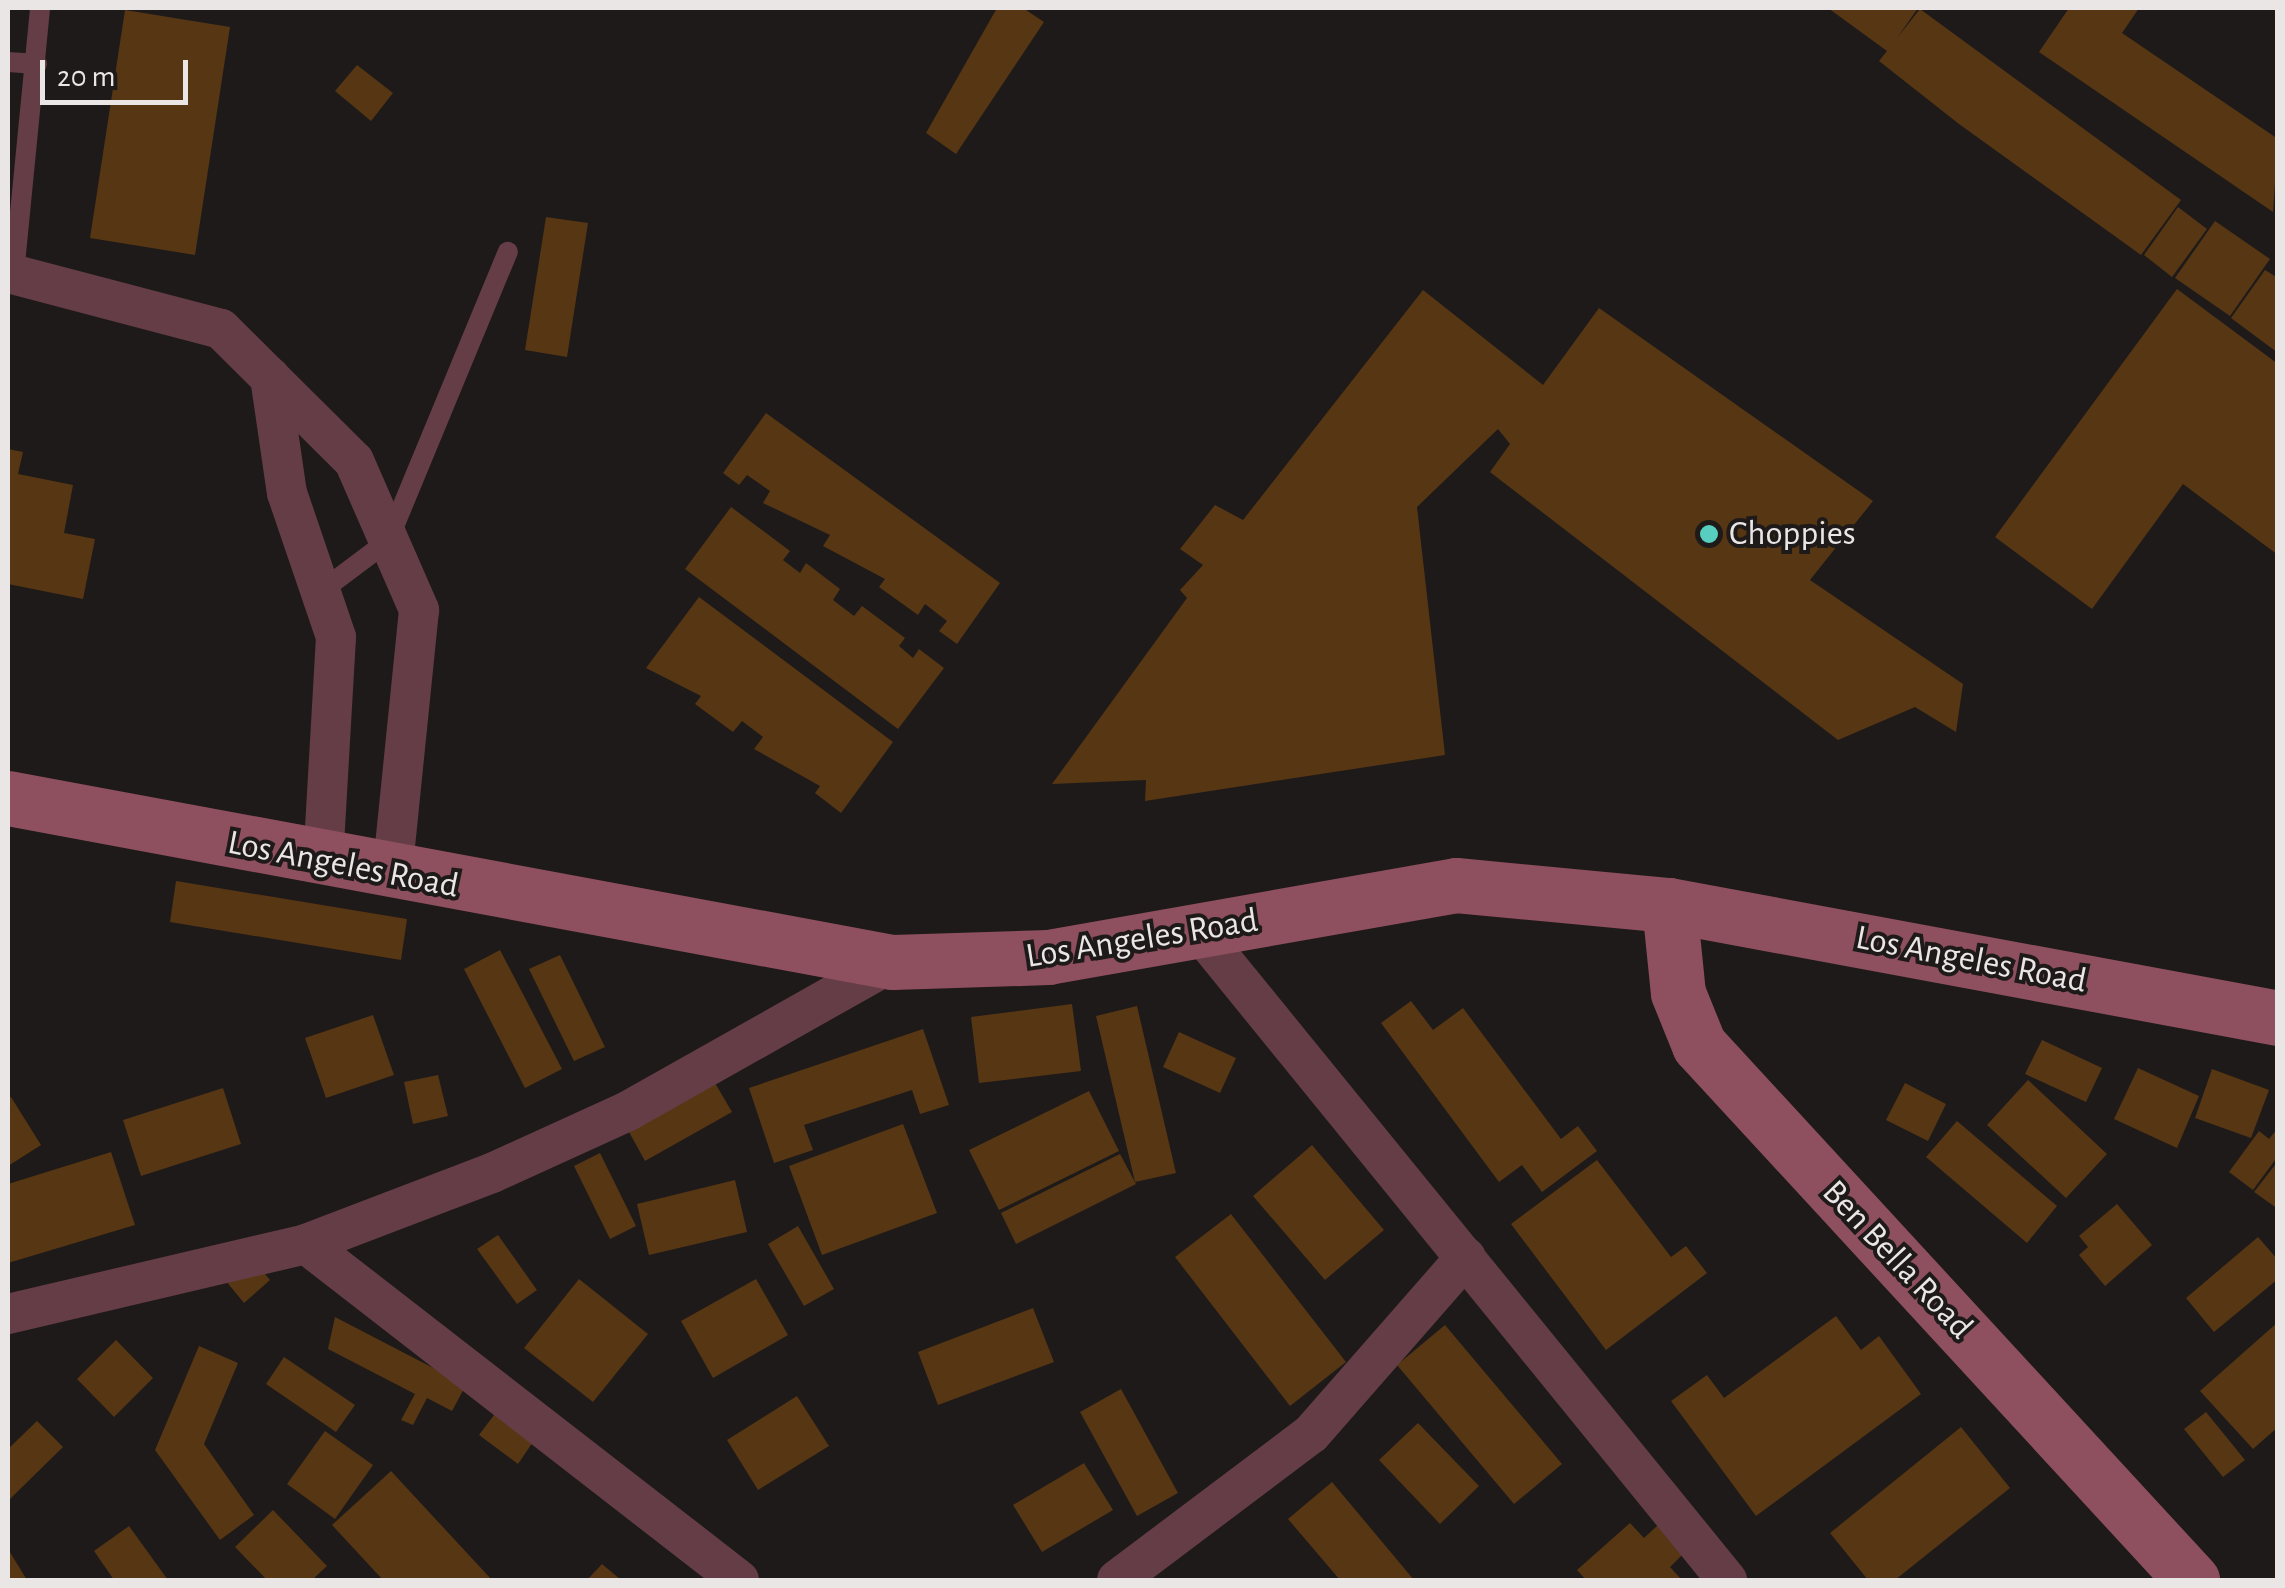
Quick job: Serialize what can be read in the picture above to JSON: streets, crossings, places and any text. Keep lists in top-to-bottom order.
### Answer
{
  "streets": {
    "main road": ["Los Angeles Road", "Ben Bella Road"]
  },
  "crossings": [
    ["Los Angeles Road", "Ben Bella Road"]
  ],
  "places": ["Choppies"],
  "scale_bar": "20 m"
}
